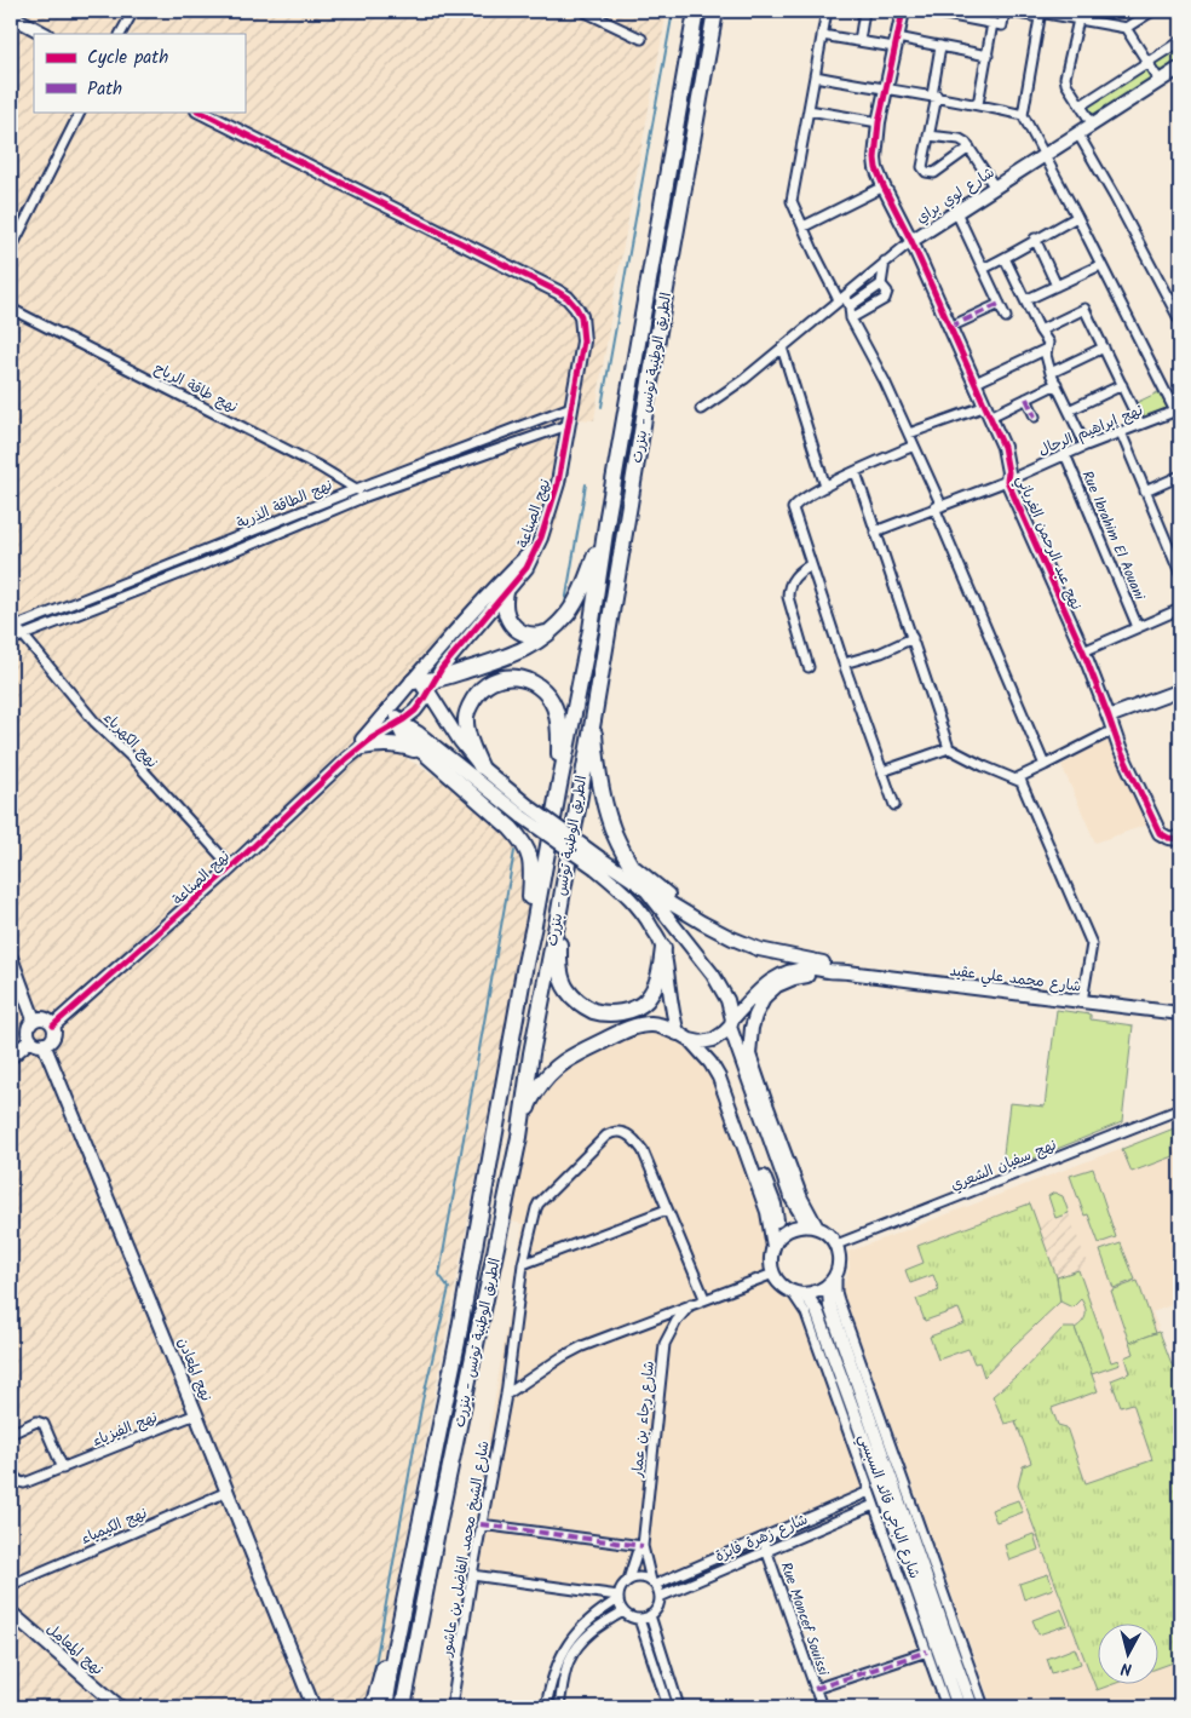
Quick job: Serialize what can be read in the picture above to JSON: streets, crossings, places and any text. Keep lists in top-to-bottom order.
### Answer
{
  "streets": {
    "highway": ["الطريق الوطنية تونس - بنزرت"],
    "street": [
      "شارع لوي براي",
      "نهج طاقة الرياح",
      "نهج إبراهيم الرحال",
      "نهج الطاقة الذرية",
      "نهج الصناعة",
      "Rue Ibrahim El Aouani",
      "نهج عبد الرحمن الغرياني",
      "نهج الكهرباء",
      "شارع محمد علي عقيد",
      "نهج سفيان الشعري",
      "نهج المعادن",
      "شارع رجاء بن عمار",
      "نهج الفيزياء",
      "شارع الباجي قائد السبسي",
      "نهج الكيمياء",
      "شارع زهرة فايزة",
      "شارع الشيخ محمد الفاضل بن عاشور",
      "Rue Moncef Souissi",
      "نهج المعامل"
    ]
  },
  "crossings": [
    ["شارع لوي براي", "نهج عبد الرحمن الغرياني"],
    ["نهج طاقة الرياح", "نهج الطاقة الذرية"],
    ["نهج إبراهيم الرحال", "Rue Ibrahim El Aouani"],
    ["نهج إبراهيم الرحال", "نهج عبد الرحمن الغرياني"],
    ["نهج الطاقة الذرية", "نهج الصناعة"],
    ["نهج الطاقة الذرية", "نهج الكهرباء"],
    ["نهج الصناعة", "نهج الكهرباء"],
    ["نهج الصناعة", "نهج المعادن"],
    ["نهج سفيان الشعري", "شارع الباجي قائد السبسي"],
    ["نهج المعادن", "نهج الفيزياء"],
    ["نهج المعادن", "نهج الكيمياء"],
    ["شارع رجاء بن عمار", "شارع زهرة فايزة"],
    ["شارع الباجي قائد السبسي", "شارع زهرة فايزة"],
    ["شارع زهرة فايزة", "Rue Moncef Souissi"]
  ],
  "legend": ["Cycle path", "Path"],
  "north": "bottom"
}
